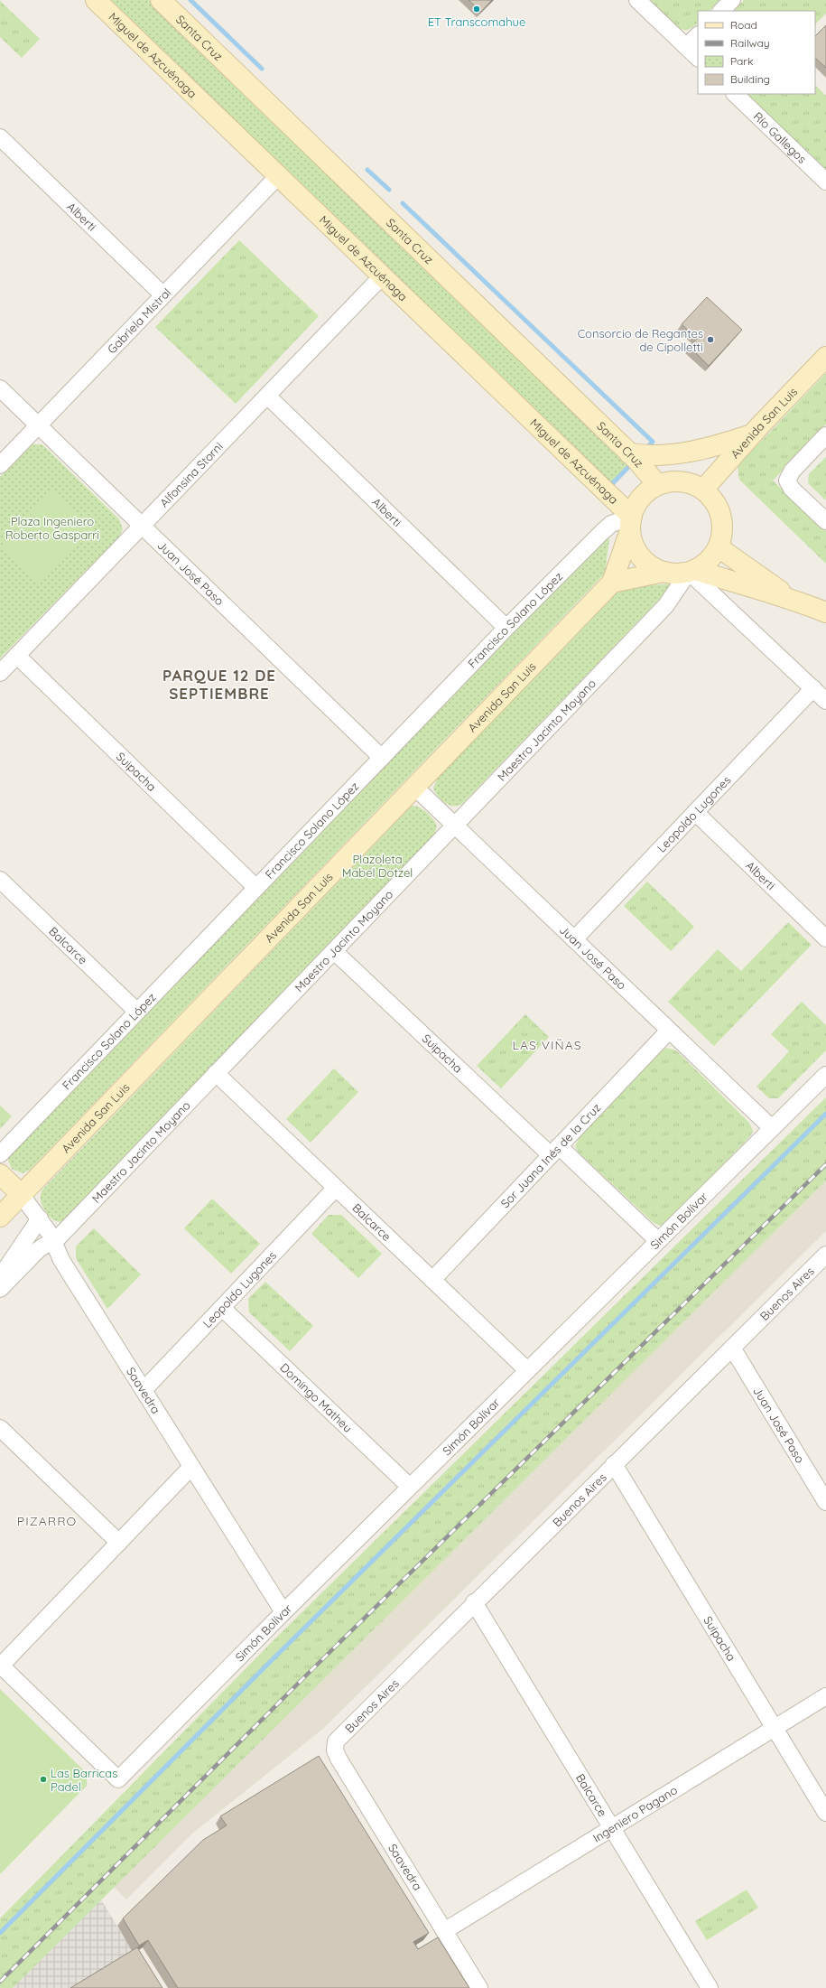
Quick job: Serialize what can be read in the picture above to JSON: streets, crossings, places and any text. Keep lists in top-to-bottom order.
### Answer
{
  "streets": {
    "main road": [
      "Santa Cruz",
      "Miguel de Azcuénaga",
      "Avenida San Luis",
      "Saavedra"
    ],
    "street": [
      "Río Gallegos",
      "Alberti",
      "Gabriela Mistral",
      "Alfonsina Storni",
      "Juan José Paso",
      "Francisco Solano López",
      "Maestro Jacinto Moyano",
      "Suipacha",
      "Leopoldo Lugones",
      "Balcarce",
      "Sor Juana Inés de la Cruz",
      "Simón Bolívar",
      "Buenos Aires",
      "Domingo Matheu",
      "Ingeniero Pagano"
    ]
  },
  "crossings": [
    ["Santa Cruz", "Miguel de Azcuénaga"],
    ["Santa Cruz", "Avenida San Luis"],
    ["Santa Cruz", "Francisco Solano López"],
    ["Santa Cruz", "Maestro Jacinto Moyano"],
    ["Miguel de Azcuénaga", "Gabriela Mistral"],
    ["Miguel de Azcuénaga", "Avenida San Luis"],
    ["Miguel de Azcuénaga", "Alfonsina Storni"],
    ["Miguel de Azcuénaga", "Francisco Solano López"],
    ["Miguel de Azcuénaga", "Maestro Jacinto Moyano"],
    ["Alberti", "Gabriela Mistral"],
    ["Alberti", "Alfonsina Storni"],
    ["Alberti", "Francisco Solano López"],
    ["Alberti", "Leopoldo Lugones"],
    ["Gabriela Mistral", "Juan José Paso"],
    ["Avenida San Luis", "Juan José Paso"],
    ["Avenida San Luis", "Francisco Solano López"],
    ["Avenida San Luis", "Maestro Jacinto Moyano"],
    ["Avenida San Luis", "Saavedra"],
    ["Alfonsina Storni", "Juan José Paso"],
    ["Alfonsina Storni", "Suipacha"],
    ["Juan José Paso", "Francisco Solano López"],
    ["Juan José Paso", "Maestro Jacinto Moyano"],
    ["Juan José Paso", "Leopoldo Lugones"],
    ["Juan José Paso", "Sor Juana Inés de la Cruz"],
    ["Juan José Paso", "Simón Bolívar"],
    ["Juan José Paso", "Buenos Aires"],
    ["Francisco Solano López", "Maestro Jacinto Moyano"],
    ["Francisco Solano López", "Suipacha"],
    ["Francisco Solano López", "Balcarce"],
    ["Maestro Jacinto Moyano", "Suipacha"],
    ["Maestro Jacinto Moyano", "Balcarce"],
    ["Maestro Jacinto Moyano", "Saavedra"],
    ["Suipacha", "Sor Juana Inés de la Cruz"],
    ["Suipacha", "Simón Bolívar"],
    ["Suipacha", "Buenos Aires"],
    ["Suipacha", "Ingeniero Pagano"],
    ["Leopoldo Lugones", "Balcarce"],
    ["Leopoldo Lugones", "Saavedra"],
    ["Leopoldo Lugones", "Domingo Matheu"],
    ["Balcarce", "Sor Juana Inés de la Cruz"],
    ["Balcarce", "Simón Bolívar"],
    ["Balcarce", "Buenos Aires"],
    ["Balcarce", "Ingeniero Pagano"],
    ["Simón Bolívar", "Saavedra"],
    ["Simón Bolívar", "Domingo Matheu"],
    ["Buenos Aires", "Saavedra"],
    ["Saavedra", "Ingeniero Pagano"]
  ],
  "districts": ["PARQUE 12 DE SEPTIEMBRE", "LAS VIÑAS", "PIZARRO"],
  "parks": ["Plaza Ingeniero Roberto Gasparri", "Plazoleta Mabel Dotzel"],
  "places": ["ET Transcomahue", "Consorcio de Regantes de Cipolletti", "Las Barricas Padel"],
  "legend": [
    "Road",
    "Railway",
    "Park",
    "Building"
  ]
}
